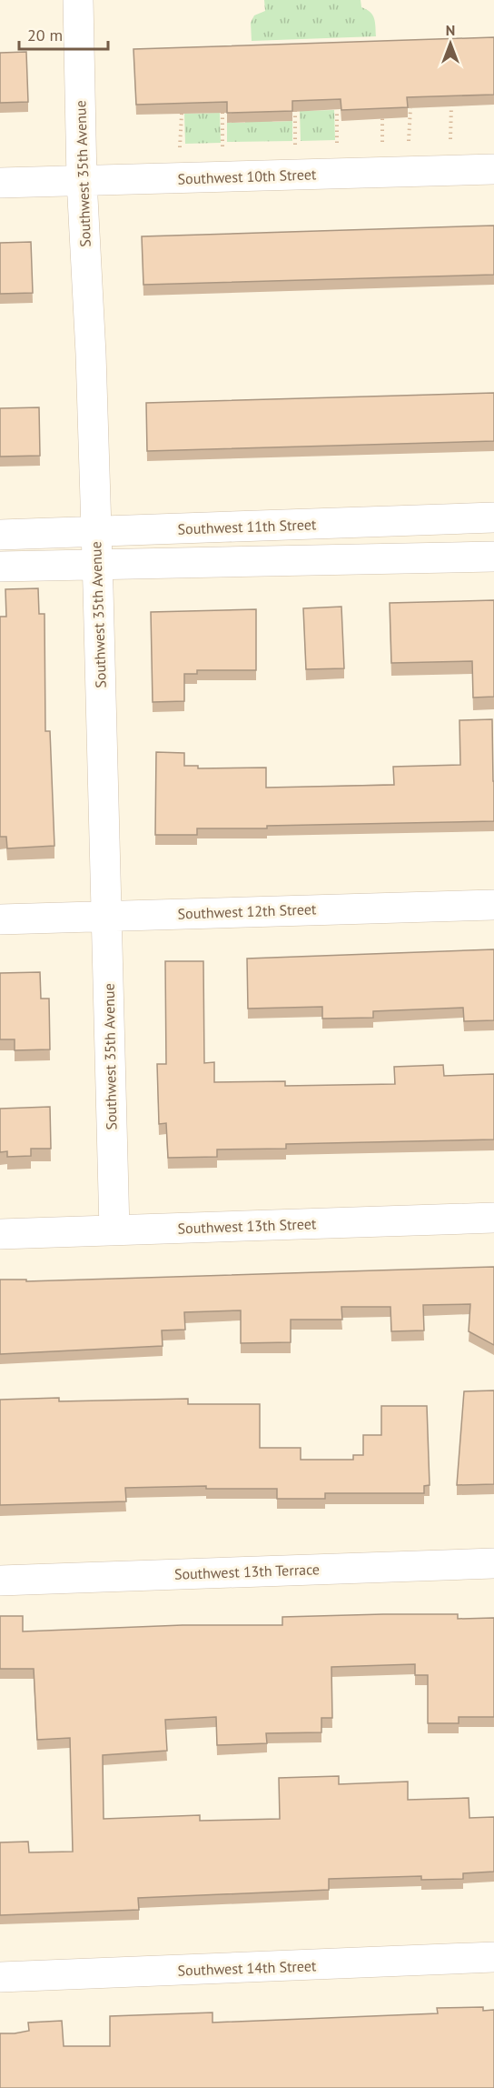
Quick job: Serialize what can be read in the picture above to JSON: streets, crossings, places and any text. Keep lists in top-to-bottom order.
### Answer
{
  "streets": {
    "street": [
      "Southwest 35th Avenue",
      "Southwest 10th Street",
      "Southwest 11th Street",
      "Southwest 12th Street",
      "Southwest 13th Street",
      "Southwest 13th Terrace",
      "Southwest 14th Street"
    ]
  },
  "crossings": [
    ["Southwest 35th Avenue", "Southwest 10th Street"],
    ["Southwest 35th Avenue", "Southwest 11th Street"],
    ["Southwest 35th Avenue", "Southwest 12th Street"],
    ["Southwest 35th Avenue", "Southwest 13th Street"]
  ],
  "scale_bar": "20 m",
  "north": "top"
}
